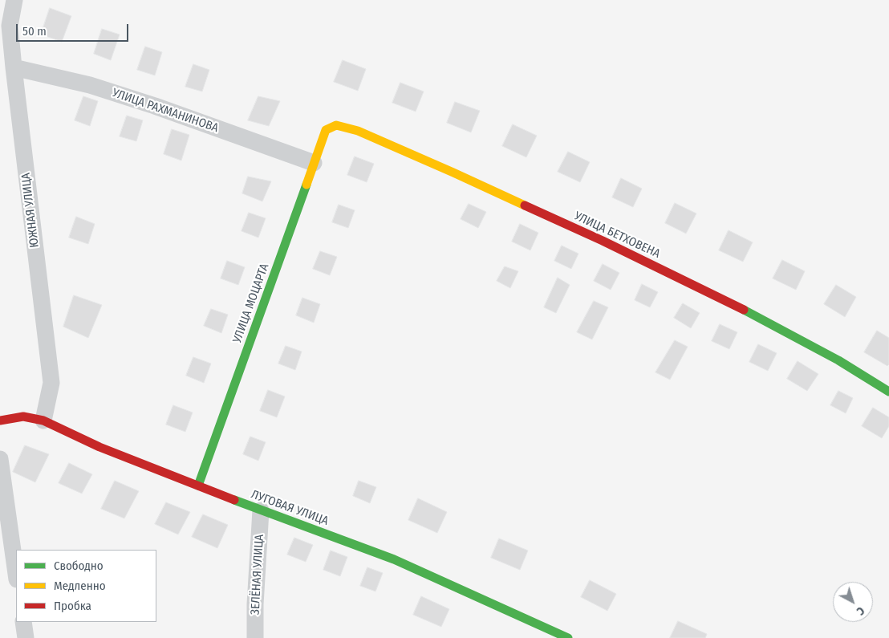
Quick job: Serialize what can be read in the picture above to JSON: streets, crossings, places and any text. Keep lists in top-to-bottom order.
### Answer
{
  "streets": {
    "street": [
      "УЛИЦА РАХМАНИНОВА",
      "ЮЖНАЯ УЛИЦА",
      "УЛИЦА БЕТХОВЕНА",
      "УЛИЦА МОЦАРТА",
      "ЛУГОВАЯ УЛИЦА",
      "ЗЕЛЁНАЯ УЛИЦА"
    ]
  },
  "crossings": [
    ["УЛИЦА РАХМАНИНОВА", "ЮЖНАЯ УЛИЦА"],
    ["УЛИЦА РАХМАНИНОВА", "УЛИЦА МОЦАРТА"],
    ["ЮЖНАЯ УЛИЦА", "ЛУГОВАЯ УЛИЦА"],
    ["УЛИЦА БЕТХОВЕНА", "УЛИЦА МОЦАРТА"],
    ["УЛИЦА МОЦАРТА", "ЛУГОВАЯ УЛИЦА"],
    ["ЛУГОВАЯ УЛИЦА", "ЗЕЛЁНАЯ УЛИЦА"]
  ],
  "legend": ["Свободно", "Медленно", "Пробка"],
  "scale_bar": "50 m",
  "north": "bottom right"
}
